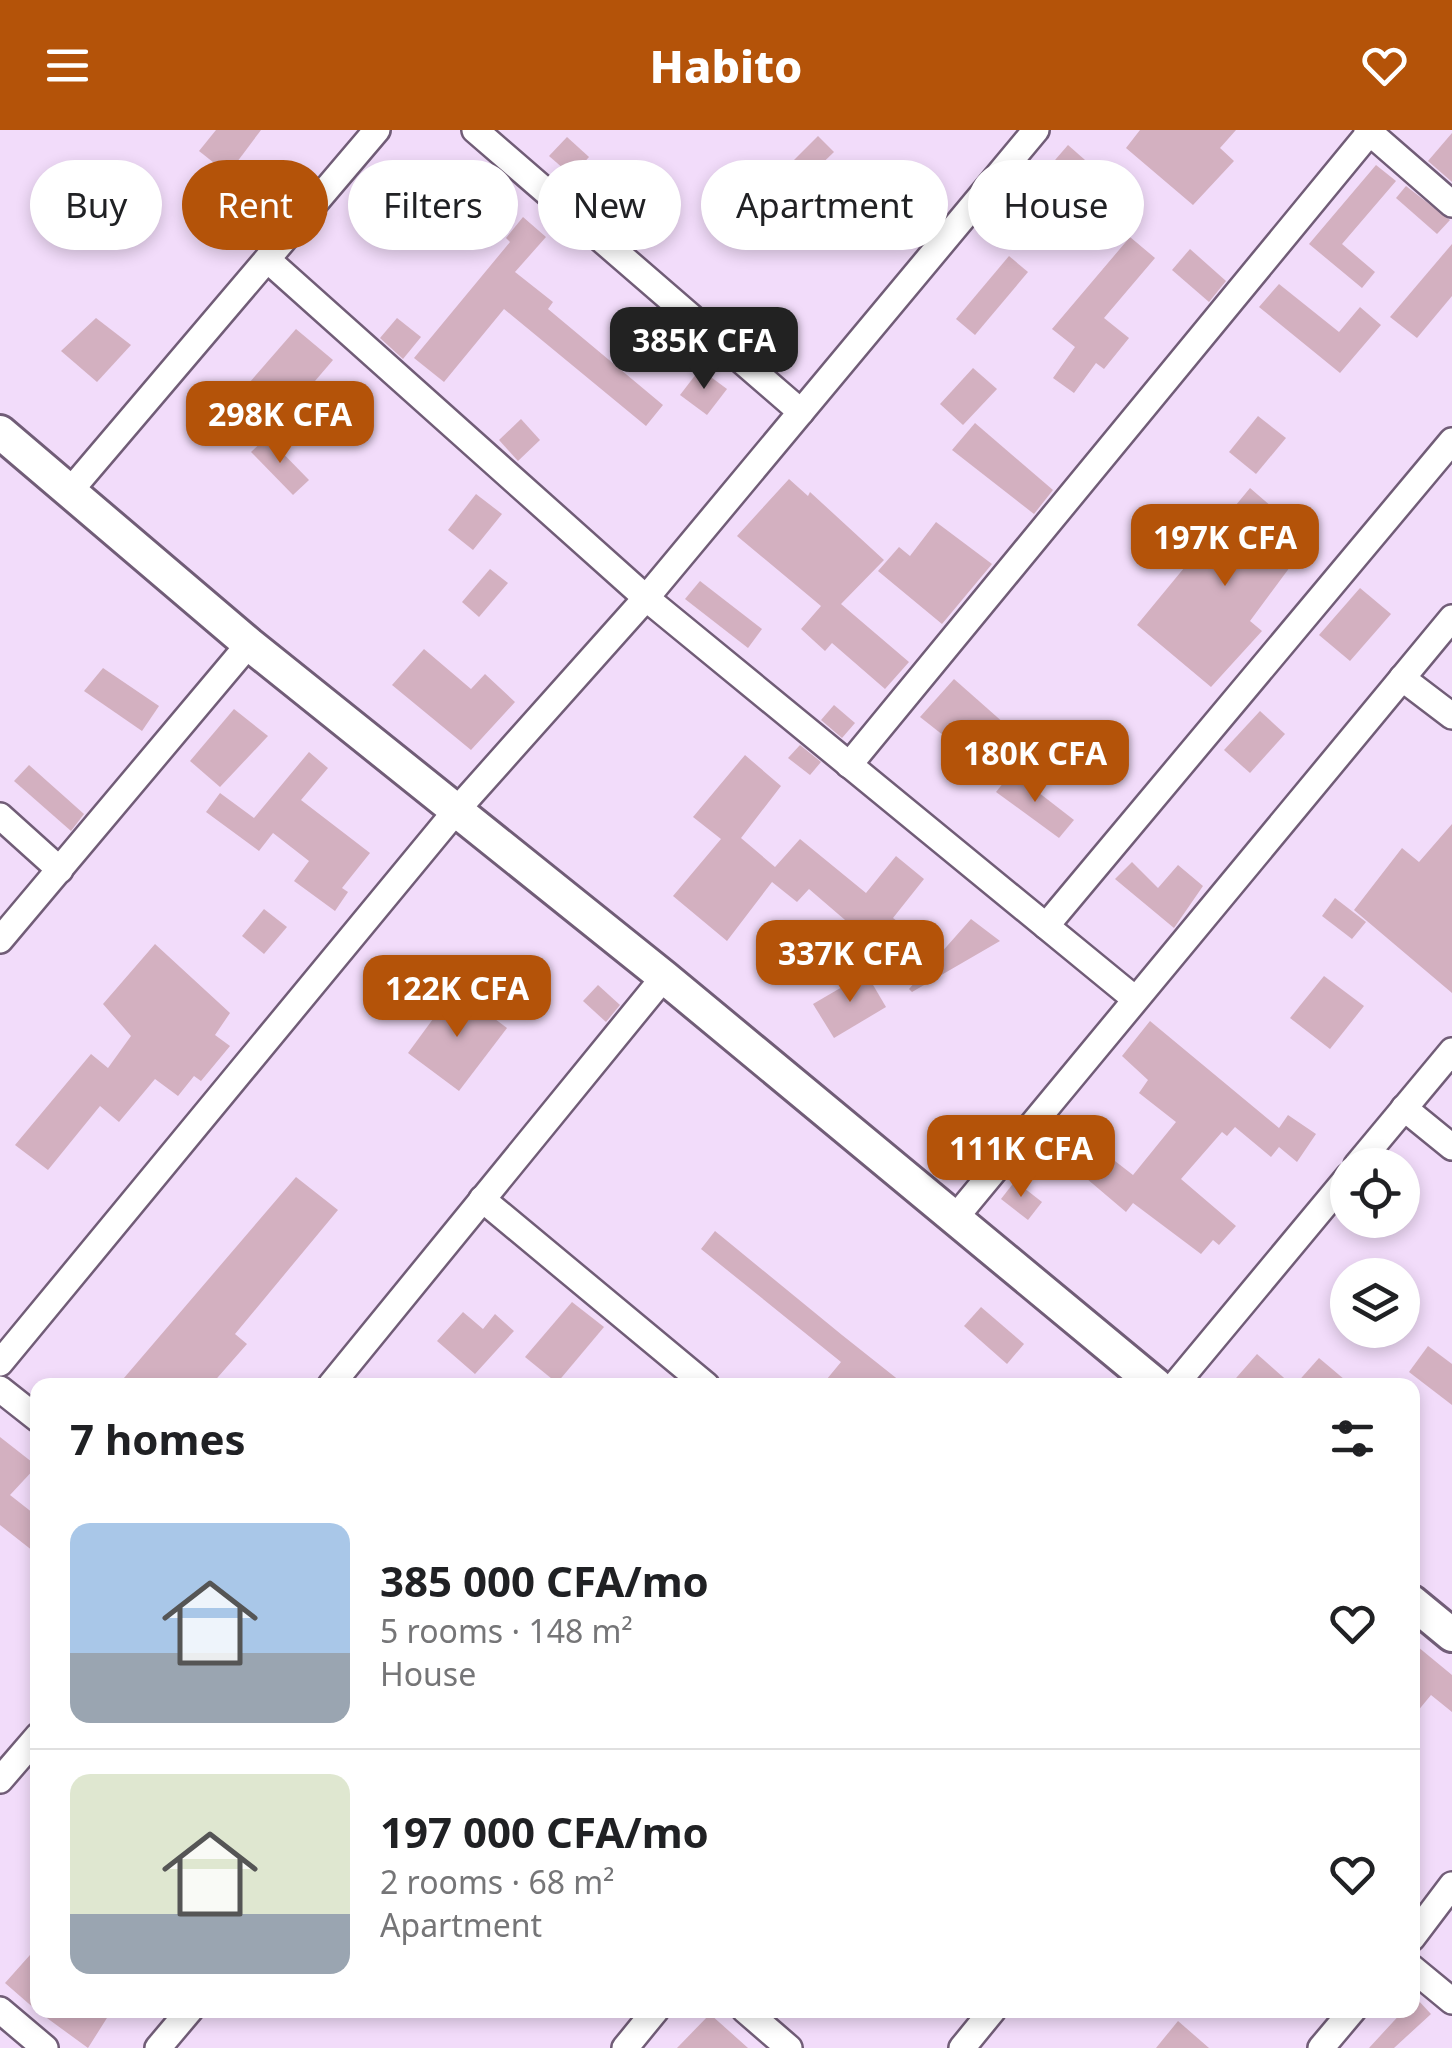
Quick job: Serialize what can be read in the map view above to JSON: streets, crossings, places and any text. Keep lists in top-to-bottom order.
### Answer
{
  "page": {
    "header": "Habito",
    "chip": [
      "Buy",
      "Rent",
      "Filters",
      "New",
      "Apartment",
      "House"
    ],
    "price": [
      "385K CFA",
      "298K CFA",
      "197K CFA",
      "180K CFA",
      "337K CFA",
      "122K CFA",
      "111K CFA"
    ],
    "heading": "7 homes",
    "list": [
      {
        "name": "385 000 CFA/mo",
        "note": "5 rooms · 148 m² · House"
      },
      {
        "name": "197 000 CFA/mo",
        "note": "2 rooms · 68 m² · Apartment"
      }
    ]
  }
}
